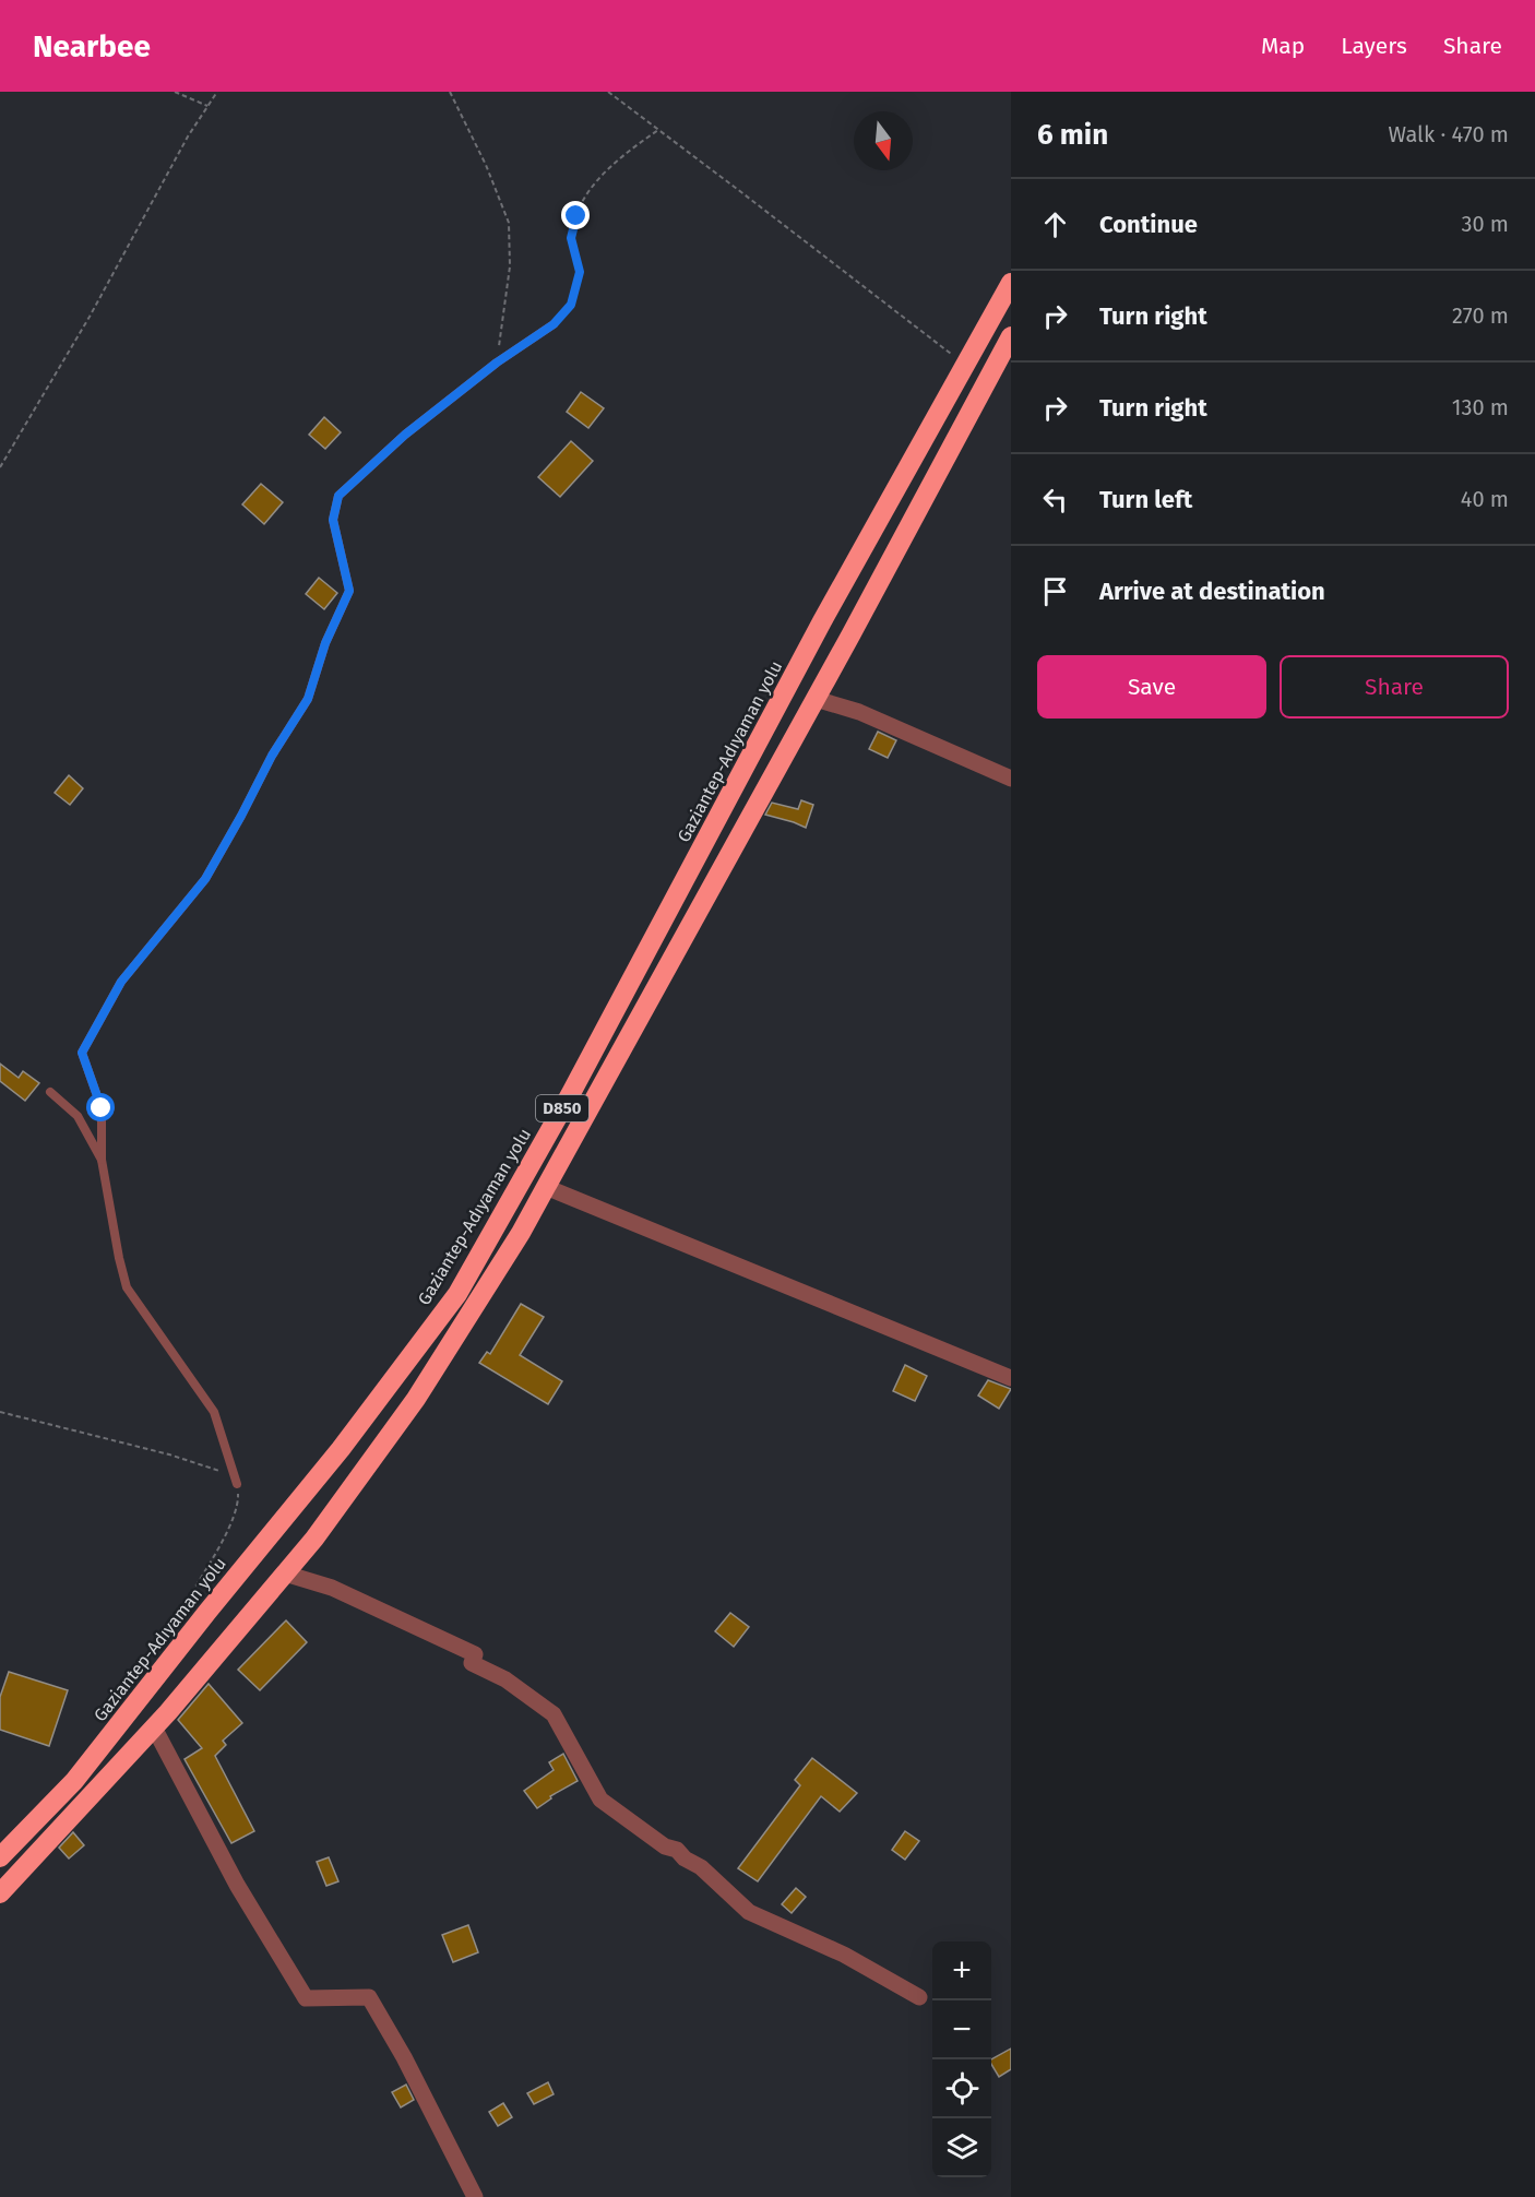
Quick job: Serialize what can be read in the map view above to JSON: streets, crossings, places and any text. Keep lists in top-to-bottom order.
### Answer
{
  "streets": {
    "highway": ["Gaziantep-Adıyaman yolu", "D850"]
  },
  "north": "bottom",
  "page": {
    "header": "Nearbee",
    "nav": ["Map", "Layers", "Share"],
    "heading": ["6 min", "Walk · 470 m"],
    "list": [
      ["Continue", "30 m"],
      ["Turn right", "270 m"],
      ["Turn right", "130 m"],
      ["Turn left", "40 m"],
      "Arrive at destination"
    ],
    "buttons": ["Save", "Share"],
    "map_buttons": ["+", "−"]
  }
}
